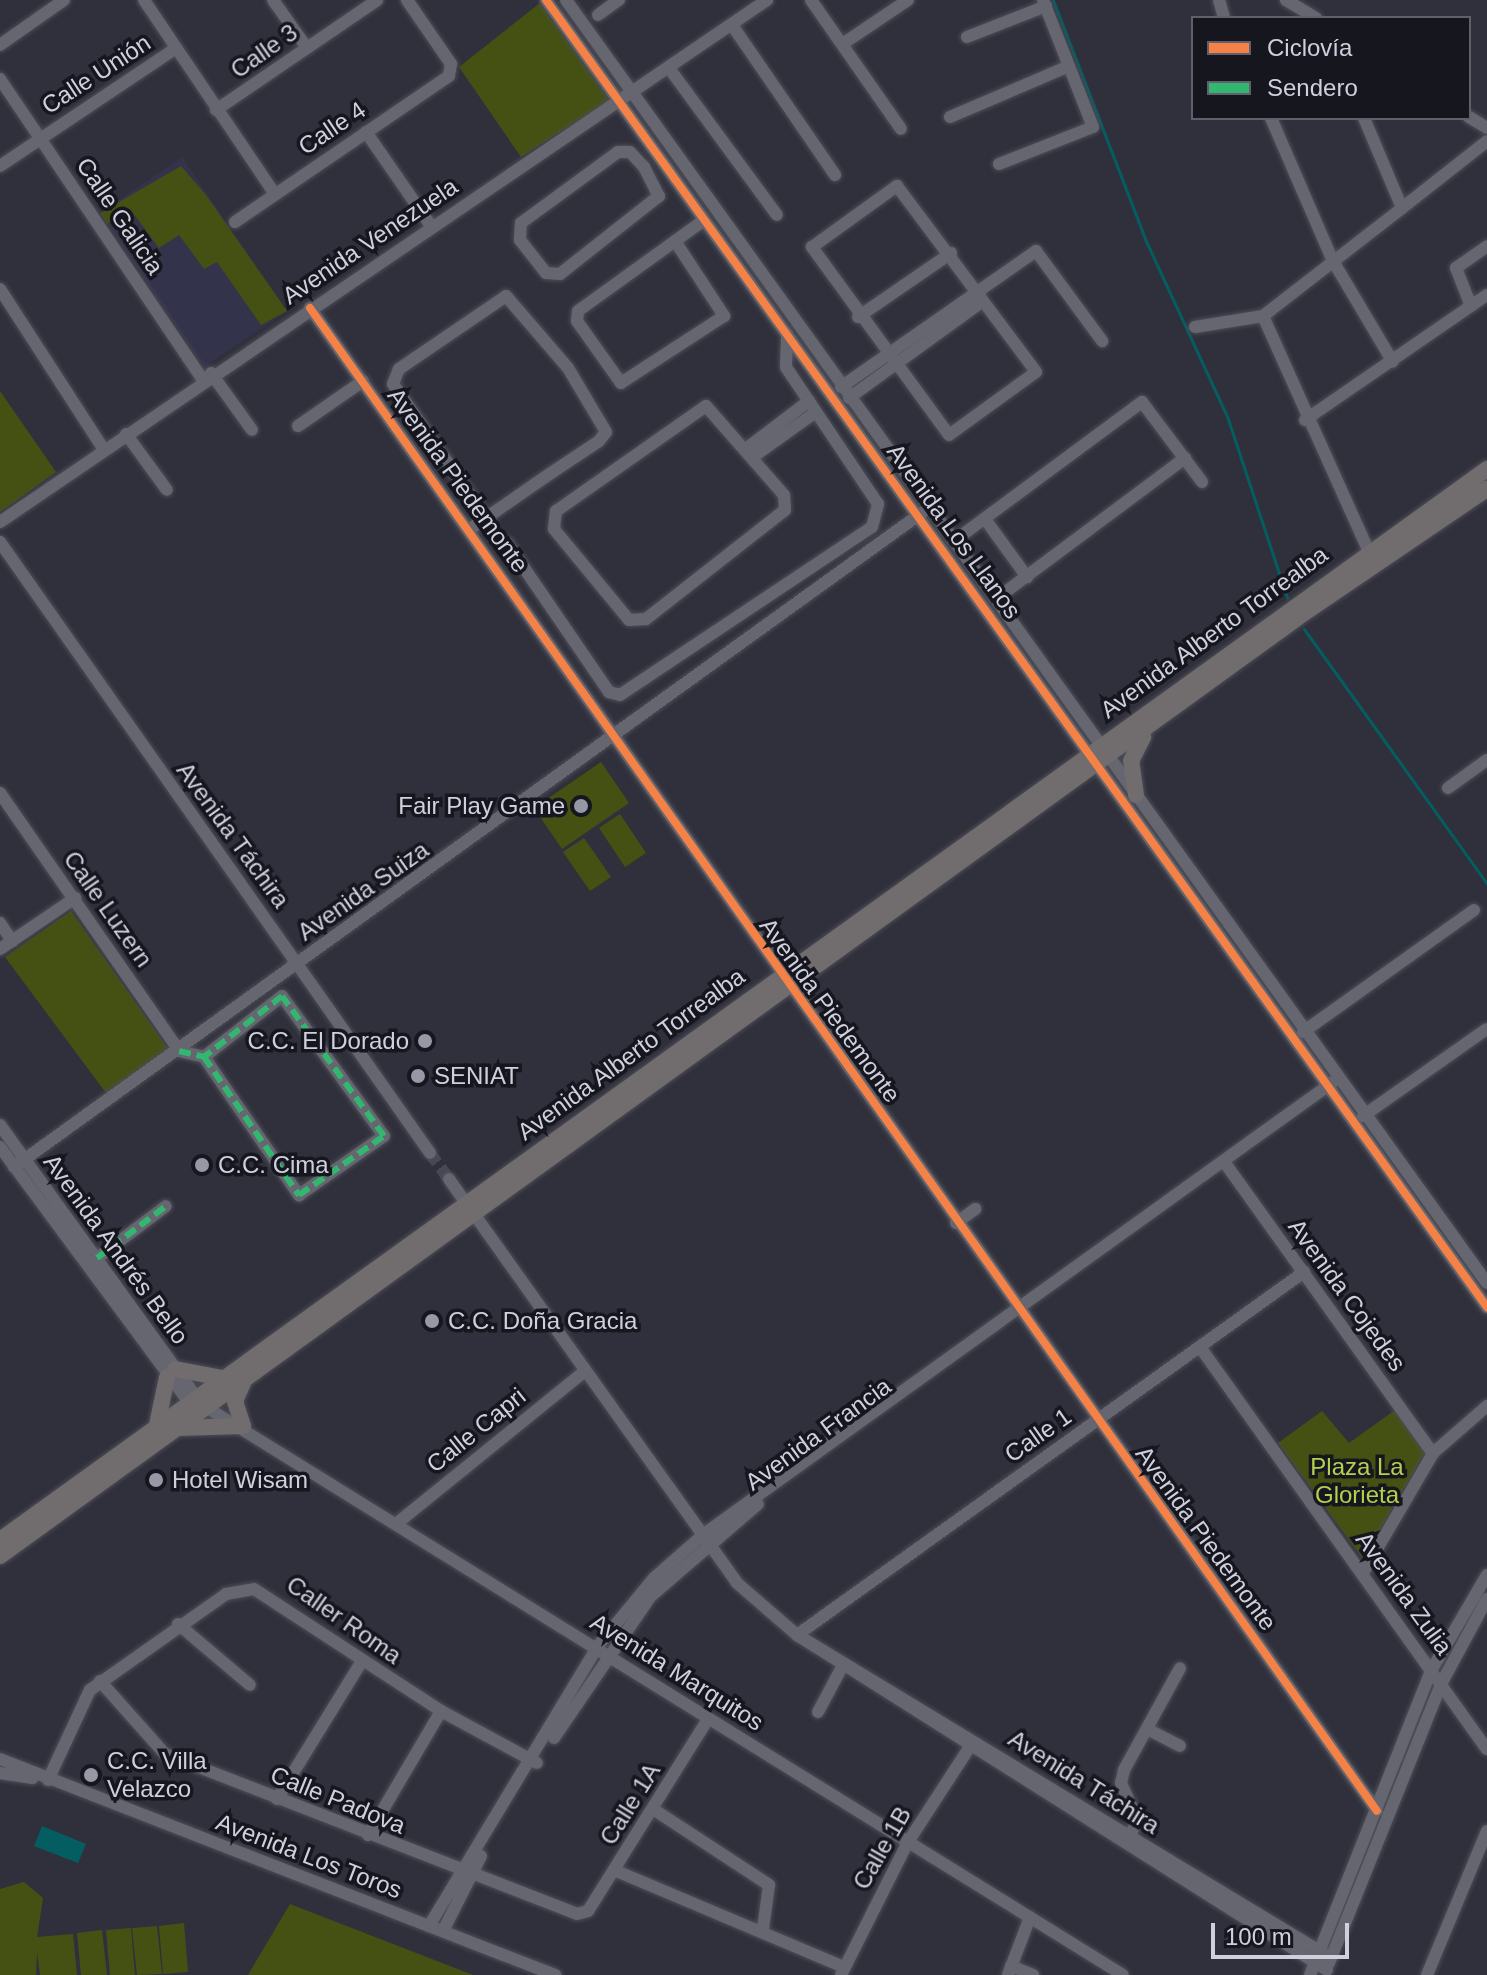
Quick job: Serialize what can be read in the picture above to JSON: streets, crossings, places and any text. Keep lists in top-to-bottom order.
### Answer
{
  "streets": {
    "main road": ["Avenida Alberto Torrealba"],
    "street": [
      "Calle 3",
      "Calle Unión",
      "Calle 4",
      "Calle Galicia",
      "Avenida Venezuela",
      "Avenida Piedemonte",
      "Avenida Los Llanos",
      "Avenida Táchira",
      "Avenida Suiza",
      "Calle Luzern",
      "Avenida Andrés Bello",
      "Avenida Cojedes",
      "Calle Capri",
      "Avenida Francia",
      "Calle 1",
      "Avenida Zulia",
      "Caller Roma",
      "Avenida Marquitos",
      "Calle Padova",
      "Calle 1A",
      "Calle 1B",
      "Avenida Los Toros"
    ]
  },
  "crossings": [
    ["Calle Unión", "Calle Galicia"],
    ["Calle Galicia", "Avenida Venezuela"],
    ["Avenida Venezuela", "Avenida Piedemonte"],
    ["Avenida Venezuela", "Avenida Los Llanos"],
    ["Avenida Piedemonte", "Avenida Alberto Torrealba"],
    ["Avenida Piedemonte", "Avenida Suiza"],
    ["Avenida Piedemonte", "Avenida Francia"],
    ["Avenida Piedemonte", "Calle 1"],
    ["Avenida Los Llanos", "Avenida Alberto Torrealba"],
    ["Avenida Los Llanos", "Avenida Suiza"],
    ["Avenida Los Llanos", "Avenida Francia"],
    ["Avenida Alberto Torrealba", "Avenida Andrés Bello"],
    ["Avenida Alberto Torrealba", "Avenida Marquitos"],
    ["Avenida Táchira", "Avenida Suiza"],
    ["Avenida Suiza", "Calle Luzern"],
    ["Avenida Suiza", "Avenida Andrés Bello"],
    ["Avenida Andrés Bello", "Avenida Marquitos"],
    ["Avenida Cojedes", "Avenida Francia"],
    ["Avenida Cojedes", "Calle 1"],
    ["Calle Capri", "Avenida Marquitos"],
    ["Avenida Francia", "Caller Roma"],
    ["Avenida Francia", "Avenida Marquitos"],
    ["Avenida Francia", "Calle Padova"],
    ["Avenida Francia", "Avenida Los Toros"],
    ["Calle 1", "Avenida Zulia"],
    ["Caller Roma", "Calle Padova"],
    ["Caller Roma", "Avenida Los Toros"],
    ["Avenida Marquitos", "Calle 1A"],
    ["Avenida Marquitos", "Calle 1B"],
    ["Calle Padova", "Calle 1A"]
  ],
  "parks": ["Plaza La Glorieta"],
  "places": [
    "Fair Play Game",
    "C.C. El Dorado",
    "SENIAT",
    "C.C. Cima",
    "C.C. Doña Gracia",
    "Hotel Wisam",
    "C.C. Villa Velazco"
  ],
  "legend": ["Ciclovía", "Sendero"],
  "scale_bar": "100 m"
}
